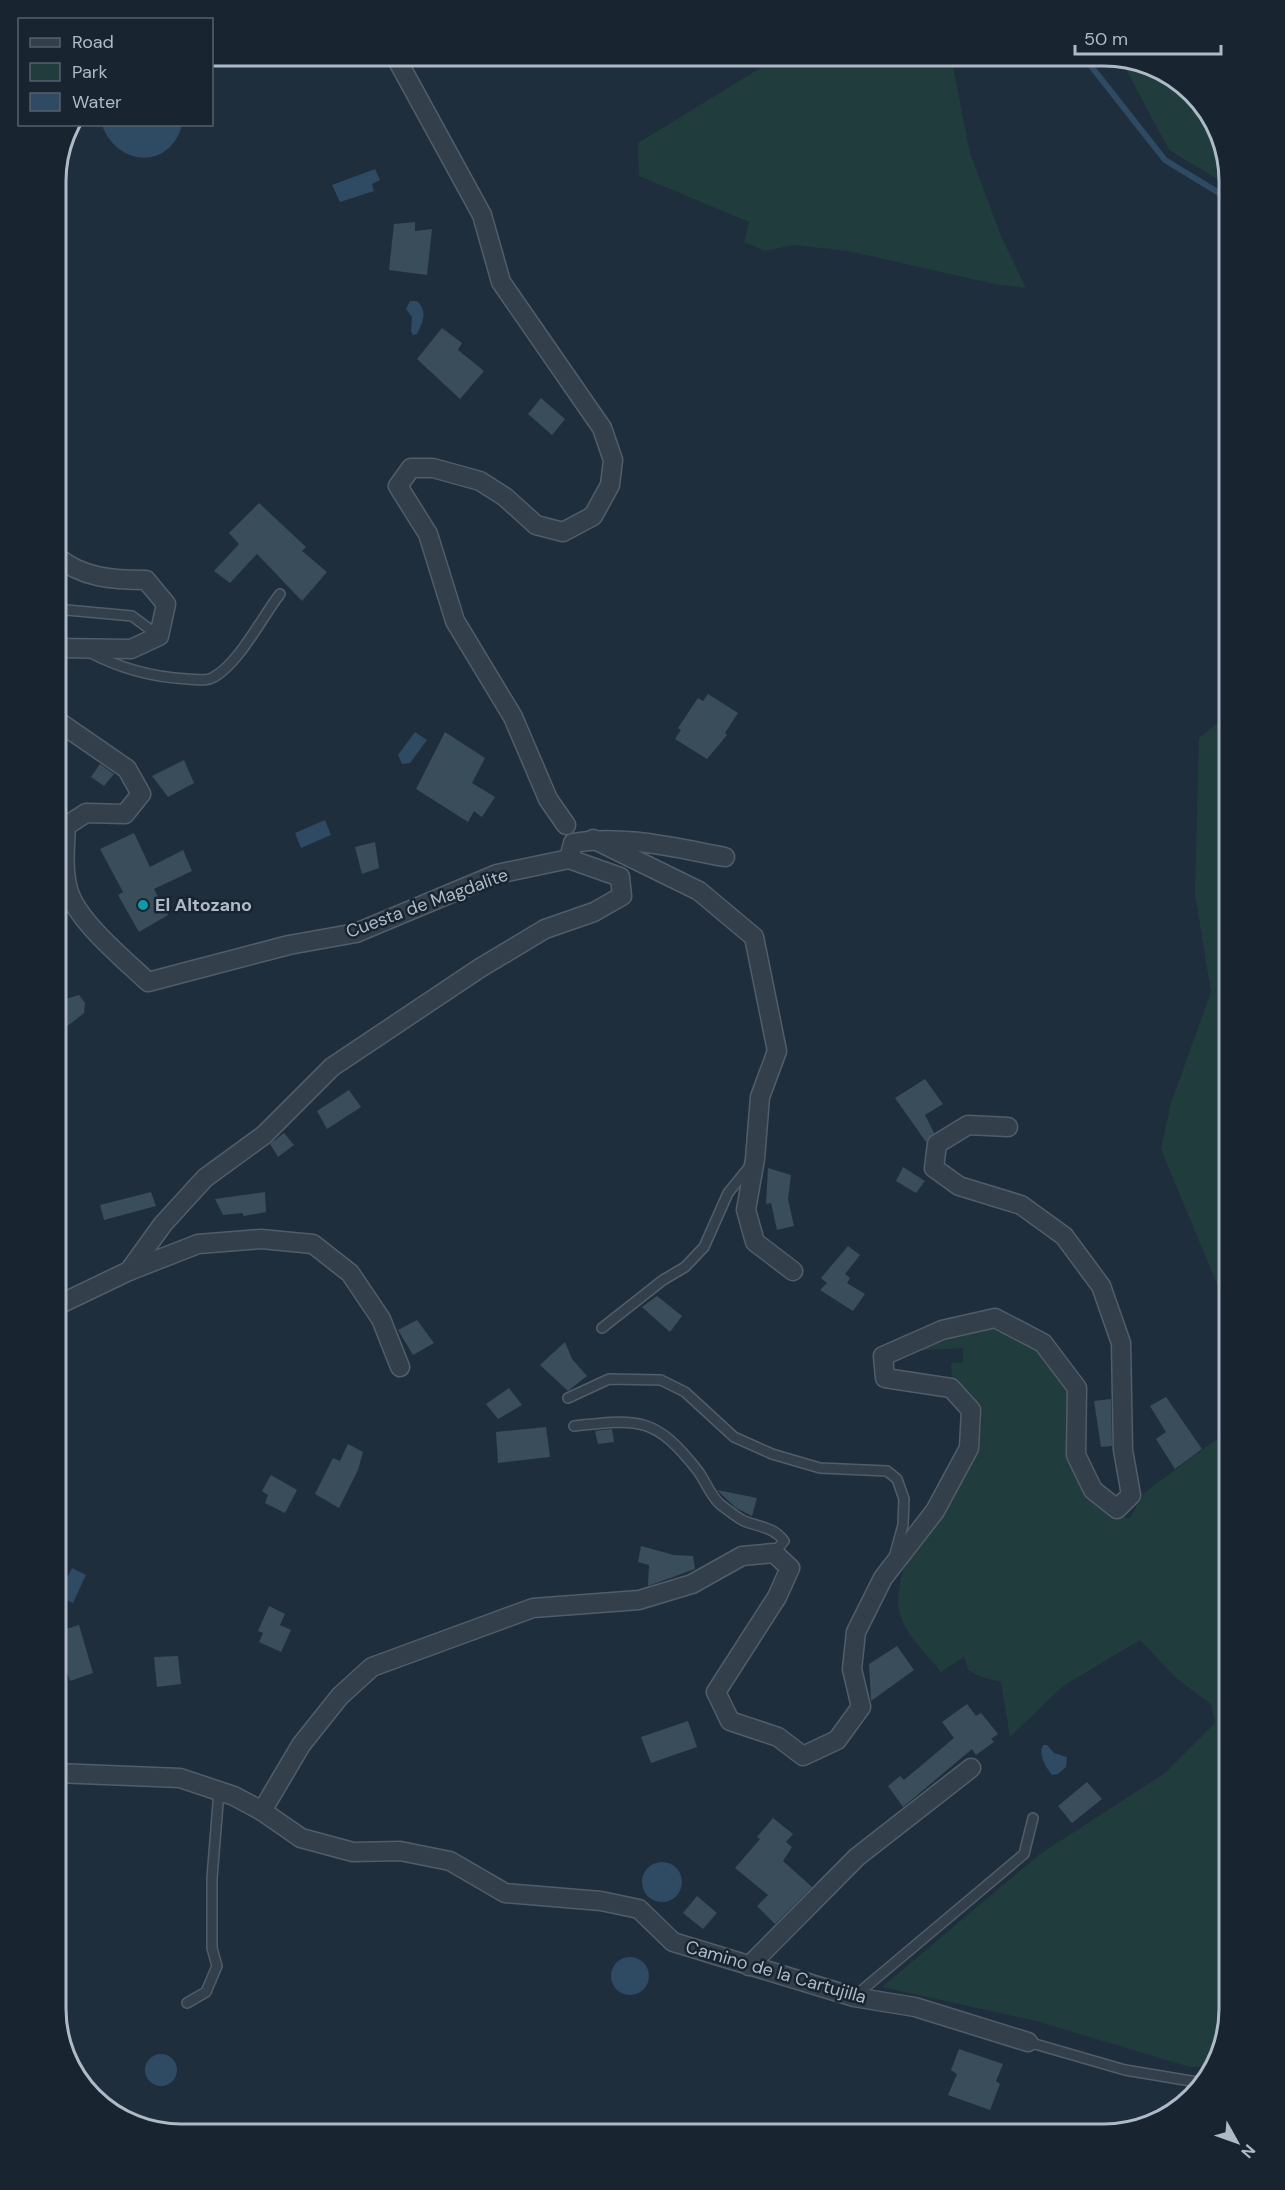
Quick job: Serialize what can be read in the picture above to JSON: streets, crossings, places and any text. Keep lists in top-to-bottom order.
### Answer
{
  "streets": {
    "street": ["Cuesta de Magdalite", "Camino de la Cartujilla"]
  },
  "places": ["El Altozano"],
  "legend": ["Road", "Park", "Water"],
  "scale_bar": "50 m",
  "north": "bottom right"
}
